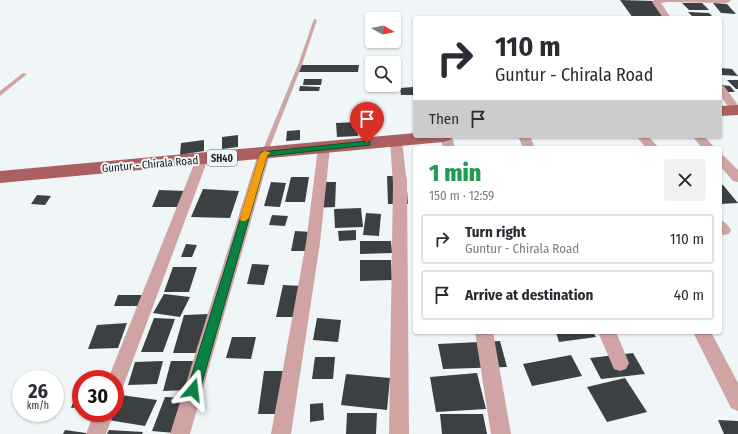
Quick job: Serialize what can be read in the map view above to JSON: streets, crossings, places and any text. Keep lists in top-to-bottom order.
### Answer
{
  "streets": {
    "main road": ["SH40", "Guntur - Chirala Road"]
  },
  "north": "right",
  "page": {
    "turn": ["110 m", "Guntur - Chirala Road"],
    "then": "Then",
    "heading": ["1 min", "150 m · 12:59"],
    "list": [
      {
        "name": "Turn right",
        "note": "Guntur - Chirala Road",
        "value": "110 m"
      },
      {
        "name": "Arrive at destination",
        "value": "40 m"
      }
    ],
    "speed": "26 km/h",
    "limit": "30"
  }
}
